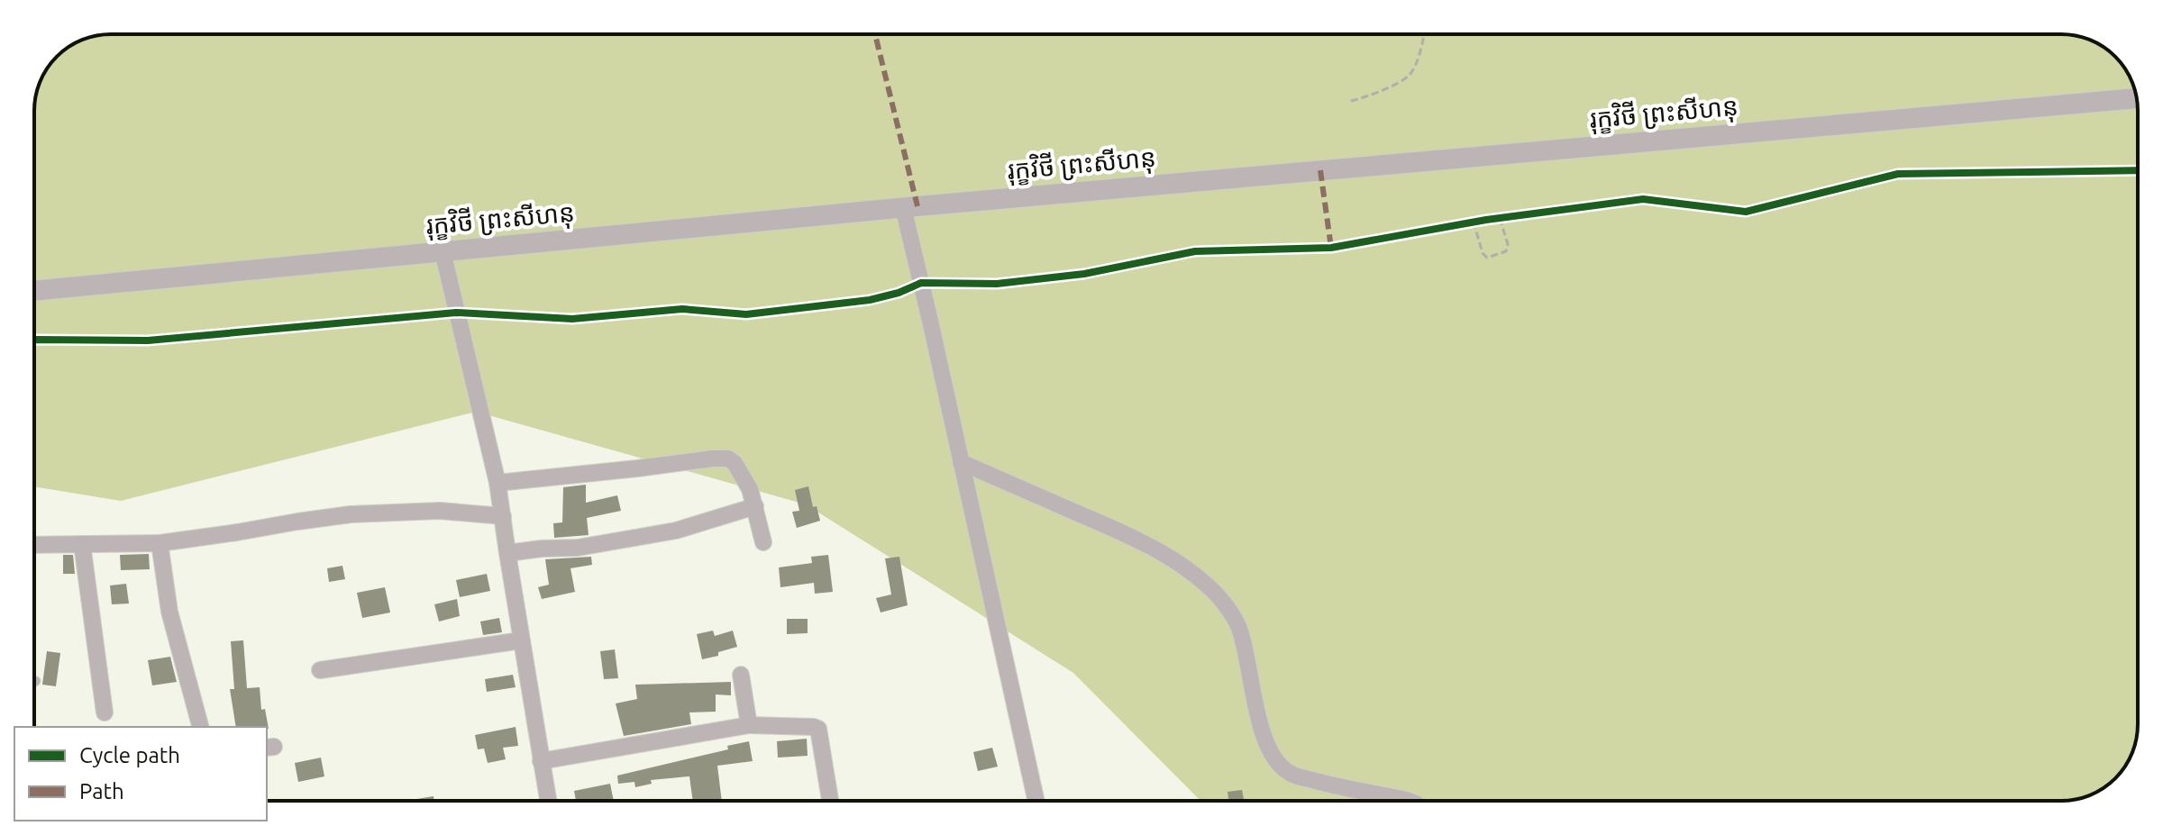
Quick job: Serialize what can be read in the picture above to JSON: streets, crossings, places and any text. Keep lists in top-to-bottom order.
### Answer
{
  "streets": {
    "street": ["រុក្ខវិថី ព្រះសីហនុ"]
  },
  "legend": ["Cycle path", "Path"]
}
